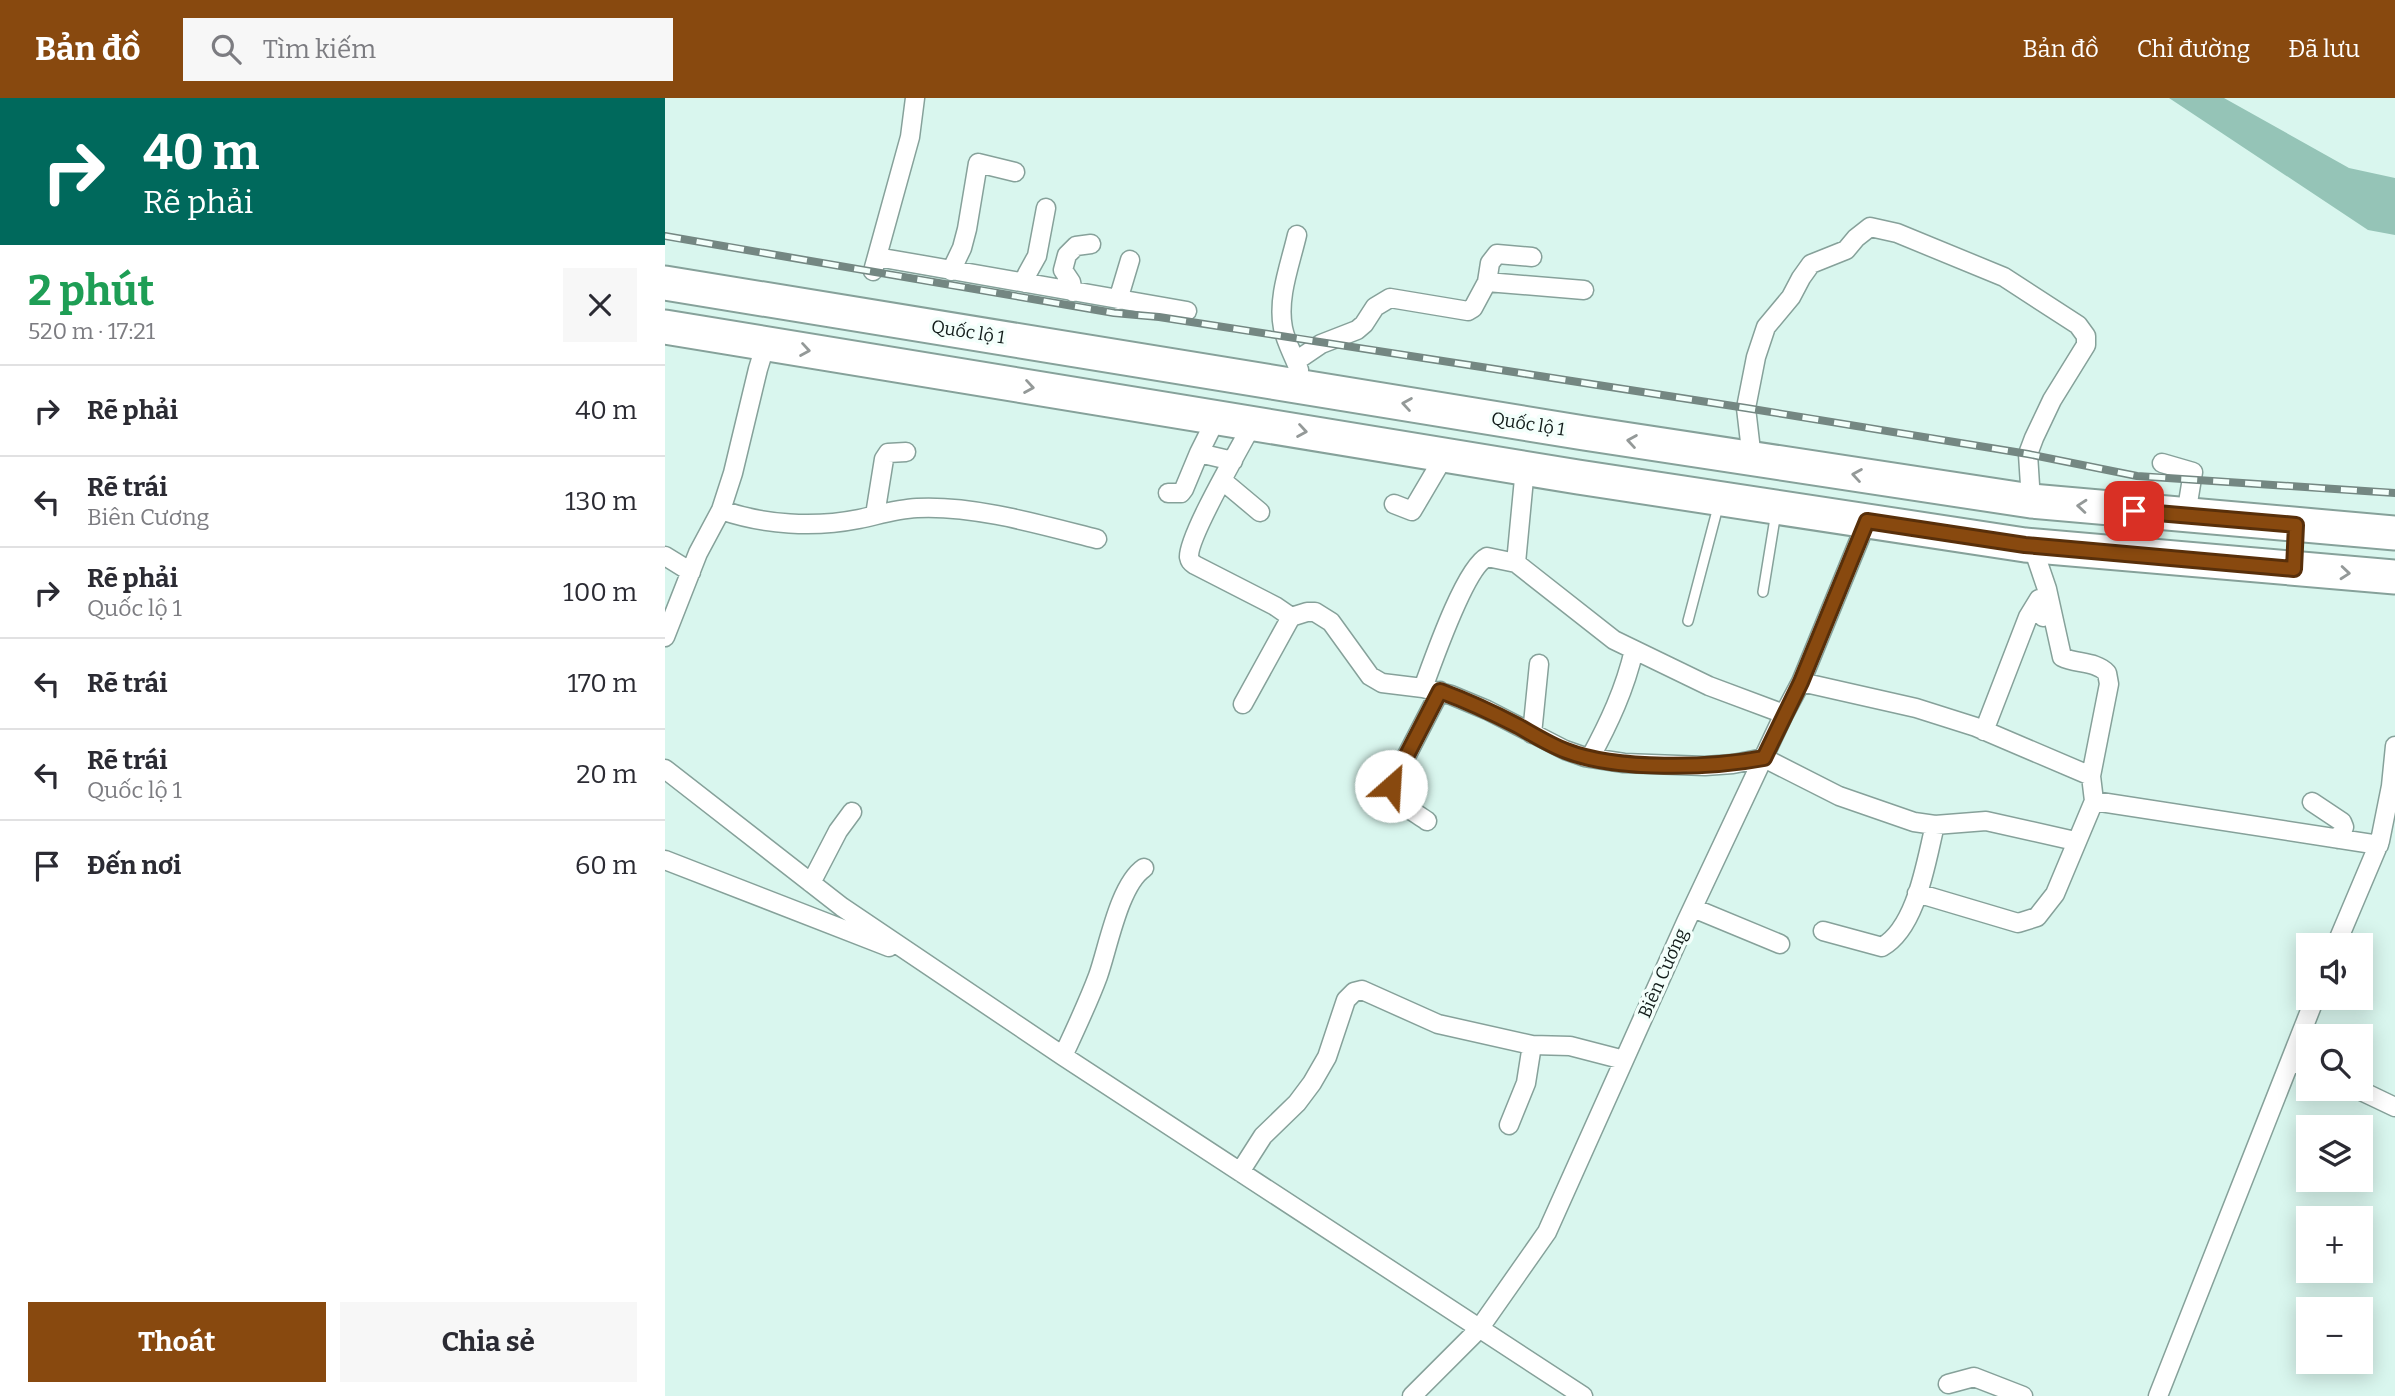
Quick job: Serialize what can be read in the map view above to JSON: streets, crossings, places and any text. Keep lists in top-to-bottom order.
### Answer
{
  "streets": {
    "highway": ["Quốc lộ 1"],
    "street": ["Biên Cương"]
  },
  "page": {
    "header": "Bản đồ",
    "search": "Tìm kiếm",
    "nav": ["Bản đồ", "Chỉ đường", "Đã lưu"],
    "turn": ["40 m", "Rẽ phải"],
    "heading": ["2 phút", "520 m · 17:21"],
    "list": [
      {
        "name": "Rẽ phải",
        "value": "40 m"
      },
      {
        "name": "Rẽ trái",
        "note": "Biên Cương",
        "value": "130 m"
      },
      {
        "name": "Rẽ phải",
        "note": "Quốc lộ 1",
        "value": "100 m"
      },
      {
        "name": "Rẽ trái",
        "value": "170 m"
      },
      {
        "name": "Rẽ trái",
        "note": "Quốc lộ 1",
        "value": "20 m"
      },
      {
        "name": "Đến nơi",
        "value": "60 m"
      }
    ],
    "map_buttons": ["+", "−"],
    "buttons": ["Thoát", "Chia sẻ"]
  }
}
